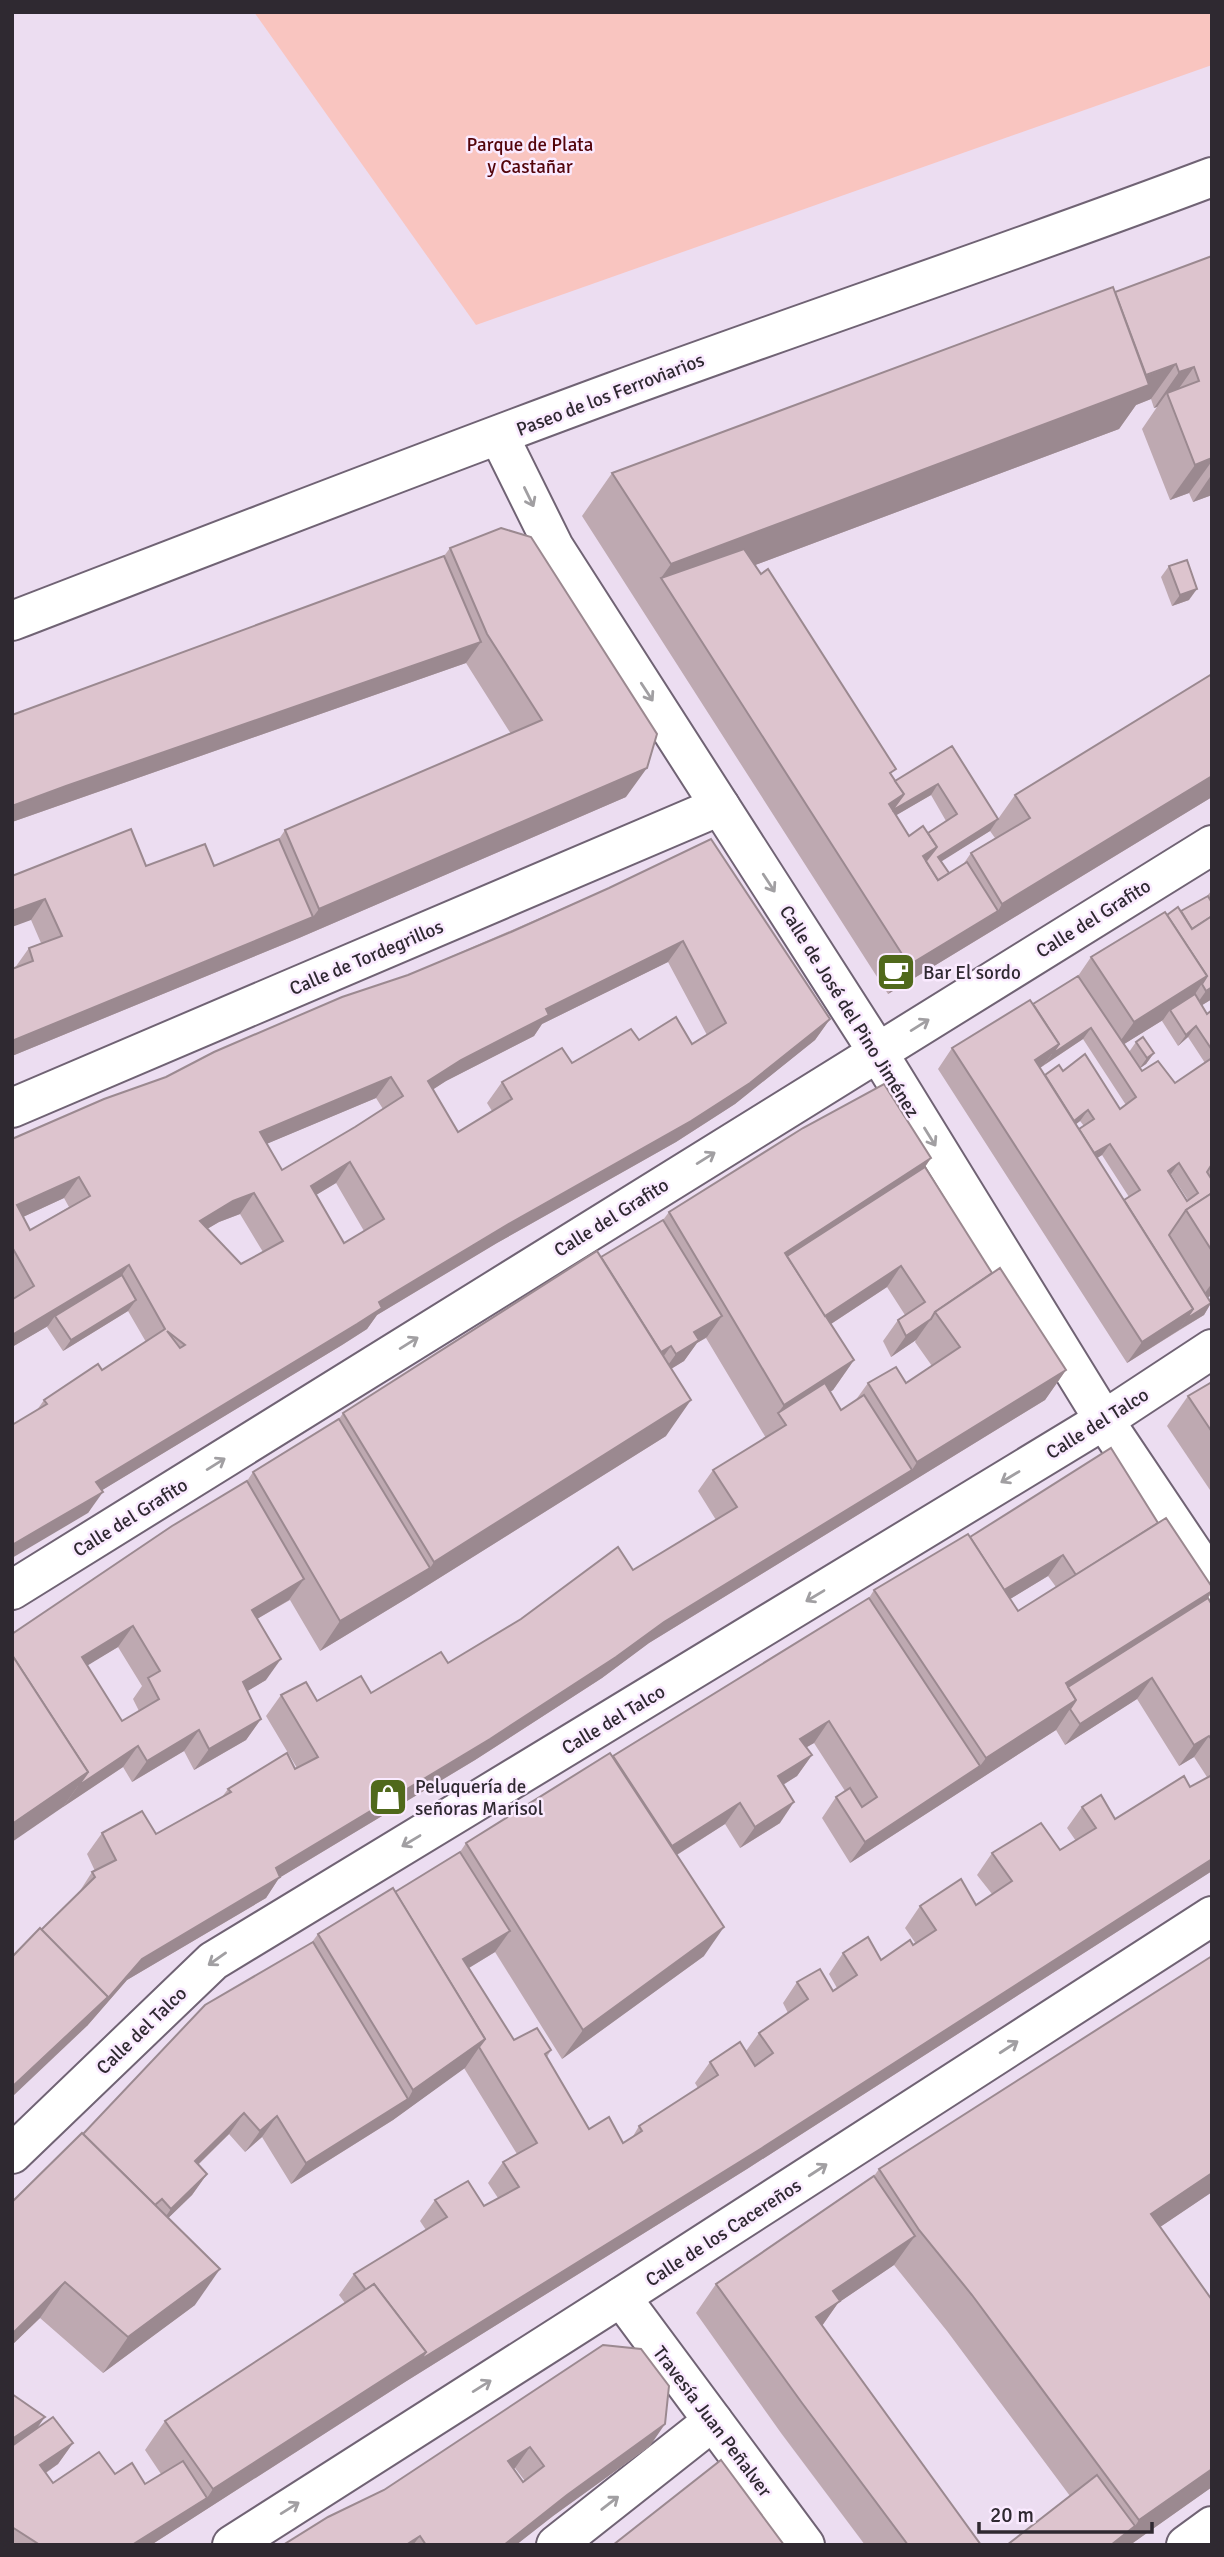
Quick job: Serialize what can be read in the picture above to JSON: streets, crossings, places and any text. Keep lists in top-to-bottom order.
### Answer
{
  "streets": {
    "street": [
      "Paseo de los Ferroviarios",
      "Calle del Grafito",
      "Calle de Tordegrillos",
      "Calle de José del Pino Jiménez",
      "Calle del Talco",
      "Calle de los Cacereños",
      "Travesía Juan Peñalver"
    ]
  },
  "crossings": [
    ["Paseo de los Ferroviarios", "Calle de José del Pino Jiménez"],
    ["Calle del Grafito", "Calle de José del Pino Jiménez"],
    ["Calle de Tordegrillos", "Calle de José del Pino Jiménez"],
    ["Calle de José del Pino Jiménez", "Calle del Talco"],
    ["Calle de los Cacereños", "Travesía Juan Peñalver"]
  ],
  "one_way": [
    "Calle del Grafito",
    "Calle de José del Pino Jiménez",
    "Calle del Talco",
    "Calle de los Cacereños"
  ],
  "parks": ["Parque de Plata y Castañar"],
  "places": {
    "cafe": ["Bar El sordo"],
    "shop": ["Peluquería de señoras Marisol"]
  },
  "scale_bar": "20 m"
}
